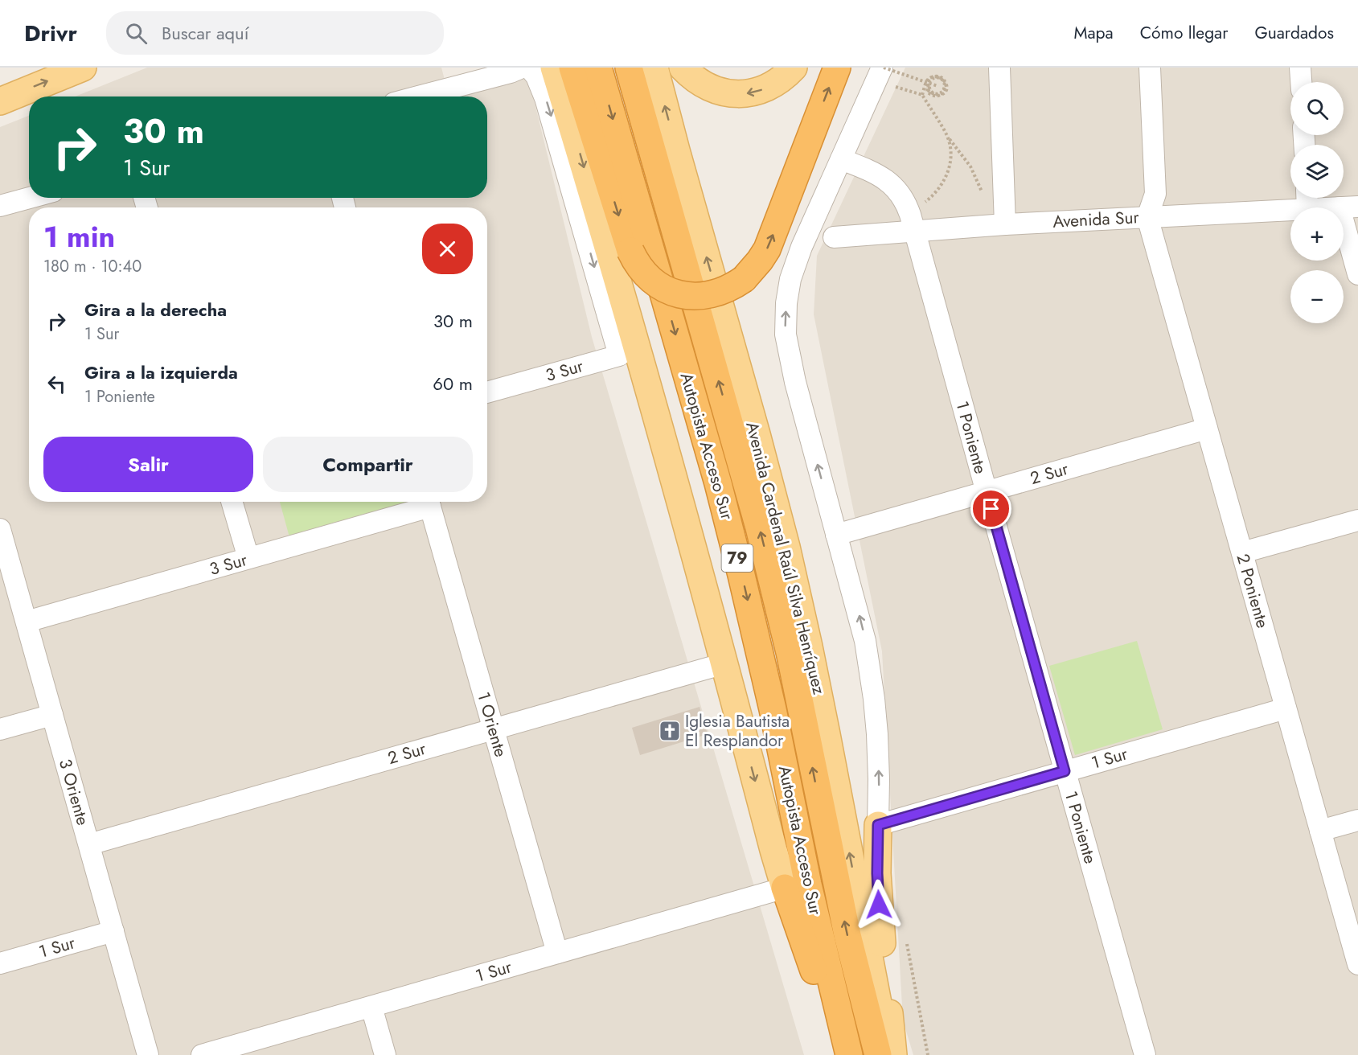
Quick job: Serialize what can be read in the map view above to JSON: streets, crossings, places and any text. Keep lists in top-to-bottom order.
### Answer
{
  "streets": {
    "highway": ["Autopista Acceso Sur", "79"],
    "main road": ["Avenida Cardenal Raúl Silva Henríquez"],
    "street": [
      "Avenida Sur",
      "3 Sur",
      "1 Poniente",
      "2 Sur",
      "2 Poniente",
      "1 Oriente",
      "1 Sur",
      "3 Oriente"
    ]
  },
  "crossings": [
    ["Avenida Sur", "1 Poniente"],
    ["Avenida Sur", "2 Poniente"],
    ["3 Sur", "3 Oriente"],
    ["1 Poniente", "2 Sur"],
    ["1 Poniente", "1 Sur"],
    ["2 Sur", "2 Poniente"],
    ["2 Sur", "1 Oriente"],
    ["2 Sur", "3 Oriente"],
    ["2 Poniente", "1 Sur"],
    ["1 Oriente", "1 Sur"],
    ["1 Sur", "3 Oriente"]
  ],
  "places": {
    "church": ["Iglesia Bautista El Resplandor"]
  },
  "page": {
    "header": "Drivr",
    "search": "Buscar aquí",
    "nav": ["Mapa", "Cómo llegar", "Guardados"],
    "map_buttons": ["+", "−"],
    "turn": ["30 m", "1 Sur"],
    "heading": ["1 min", "180 m · 10:40"],
    "list": [
      {
        "name": "Gira a la derecha",
        "note": "1 Sur",
        "value": "30 m"
      },
      {
        "name": "Gira a la izquierda",
        "note": "1 Poniente",
        "value": "60 m"
      }
    ],
    "buttons": ["Salir", "Compartir"]
  }
}
